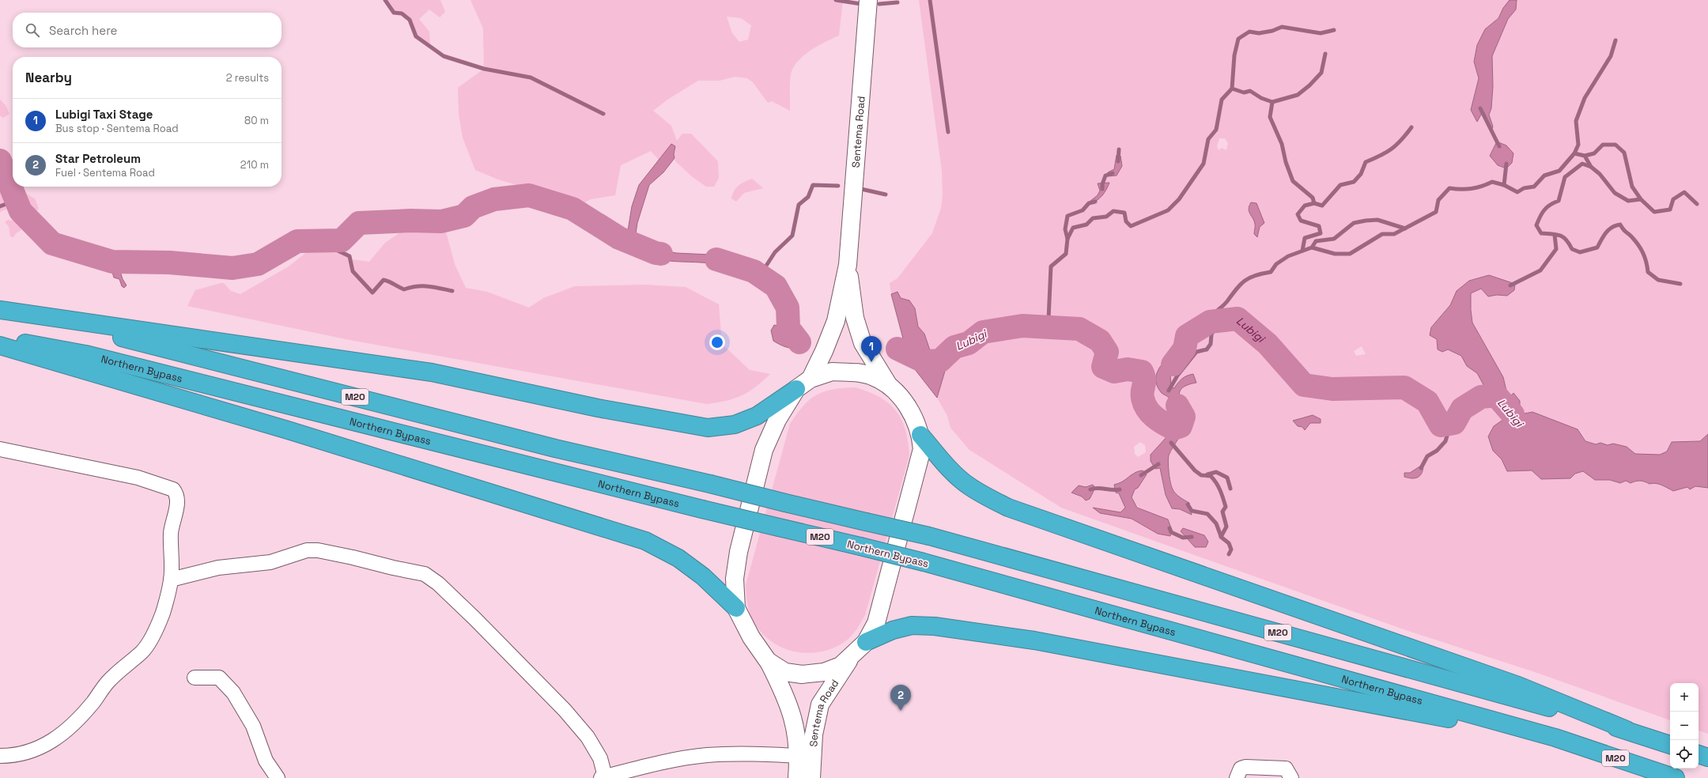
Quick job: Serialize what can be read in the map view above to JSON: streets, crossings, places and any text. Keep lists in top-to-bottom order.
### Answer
{
  "streets": {
    "highway": ["Northern Bypass", "M20"],
    "main road": ["Sentema Road"]
  },
  "water": ["Lubigi"],
  "page": {
    "search": "Search here",
    "heading": ["Nearby", "2 results"],
    "list": [
      {
        "mark": "1",
        "name": "Lubigi Taxi Stage",
        "note": "Bus stop · Sentema Road",
        "value": "80 m"
      },
      {
        "mark": "2",
        "name": "Star Petroleum",
        "note": "Fuel · Sentema Road",
        "value": "210 m"
      }
    ],
    "pins": ["1", "2"],
    "map_buttons": ["+", "−"]
  }
}
